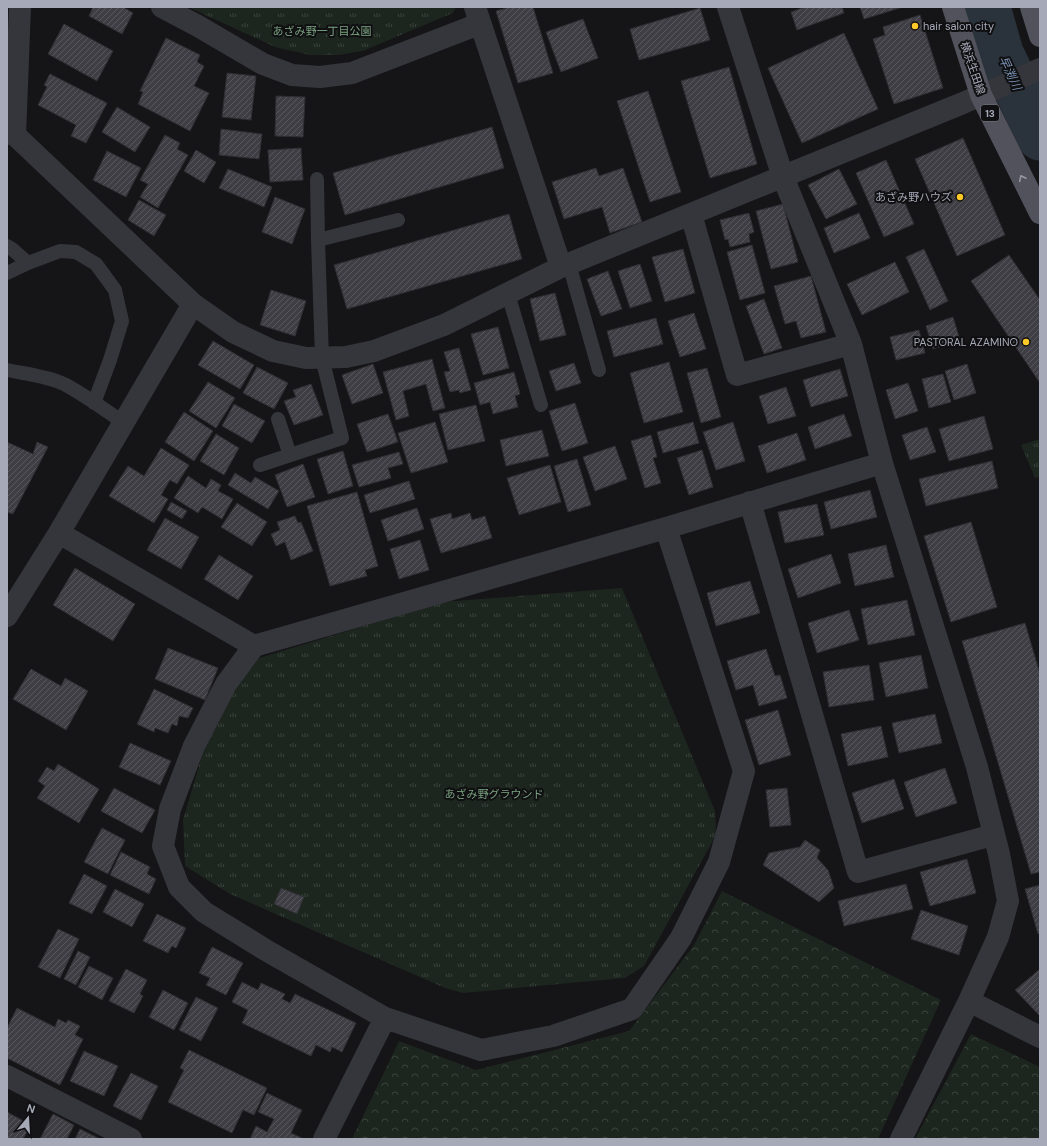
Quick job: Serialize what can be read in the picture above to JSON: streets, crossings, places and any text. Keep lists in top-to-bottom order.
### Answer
{
  "streets": {
    "main road": ["横浜生田線", "13"]
  },
  "one_way": ["横浜生田線"],
  "water": ["早渕川"],
  "parks": ["あざみ野一丁目公園", "あざみ野グラウンド"],
  "places": ["hair salon city", "あざみ野ハウズ", "PASTORAL AZAMINO"],
  "north": "top"
}
